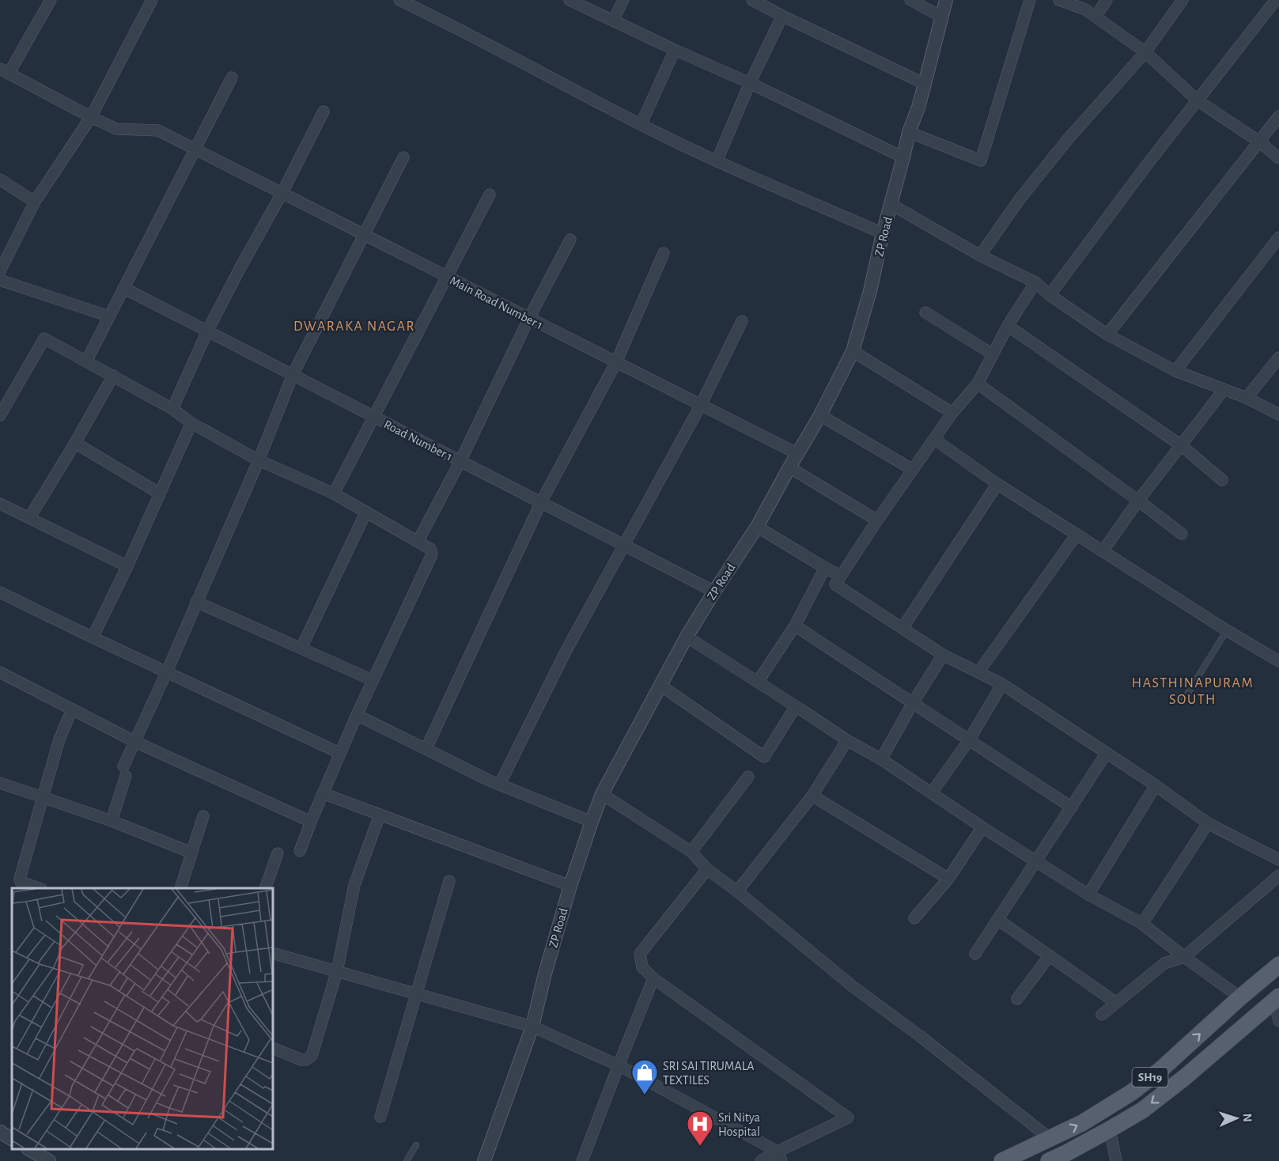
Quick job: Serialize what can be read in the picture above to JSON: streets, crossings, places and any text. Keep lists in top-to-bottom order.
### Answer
{
  "streets": {
    "main road": ["SH19"],
    "street": ["ZP Road", "Main Road Number 1", "Road Number 1"]
  },
  "crossings": [
    ["ZP Road", "Main Road Number 1"],
    ["ZP Road", "Road Number 1"]
  ],
  "districts": ["DWARAKA NAGAR", "HASTHINAPURAM SOUTH"],
  "places": {
    "shop": ["SRI SAI TIRUMALA TEXTILES"],
    "hospital": ["Sri Nitya Hospital"]
  },
  "north": "right"
}
